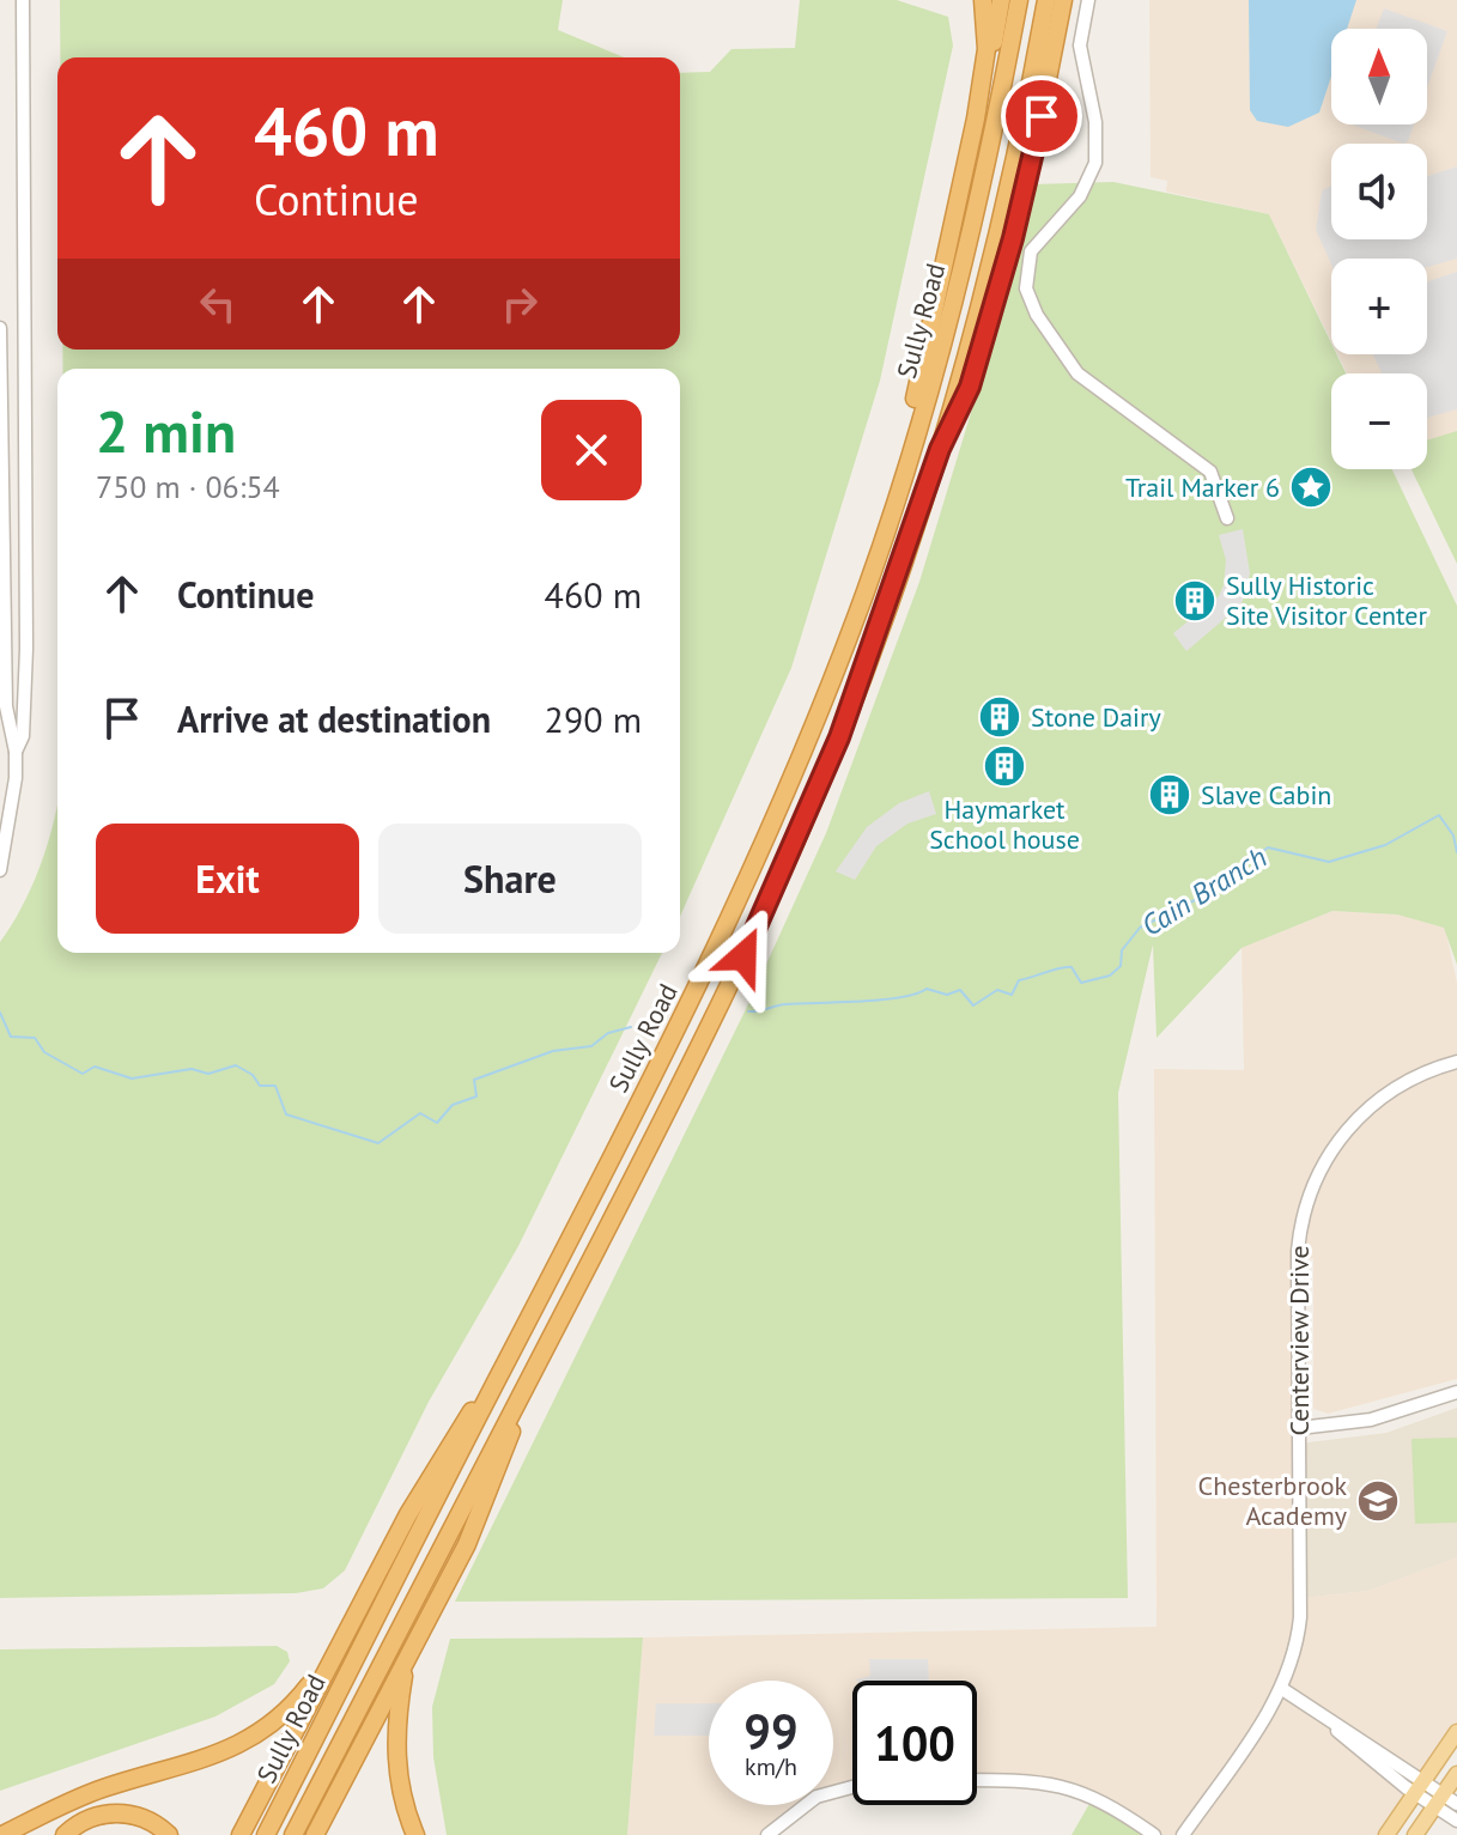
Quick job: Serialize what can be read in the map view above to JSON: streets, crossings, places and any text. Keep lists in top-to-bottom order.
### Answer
{
  "streets": {
    "highway": ["Sully Road"],
    "street": ["Centerview Drive"]
  },
  "water": ["Cain Branch"],
  "places": {
    "place": ["Trail Marker 6"],
    "building": [
      "Sully Historic Site Visitor Center",
      "Stone Dairy",
      "Haymarket School house",
      "Slave Cabin"
    ],
    "school or university": ["Chesterbrook Academy"]
  },
  "north": "top",
  "page": {
    "map_buttons": ["+", "−"],
    "turn": ["460 m", "Continue"],
    "heading": ["2 min", "750 m · 06:54"],
    "list": [
      {
        "name": "Continue",
        "value": "460 m"
      },
      {
        "name": "Arrive at destination",
        "value": "290 m"
      }
    ],
    "buttons": ["Exit", "Share"],
    "speed": "99 km/h",
    "limit": "100"
  }
}
